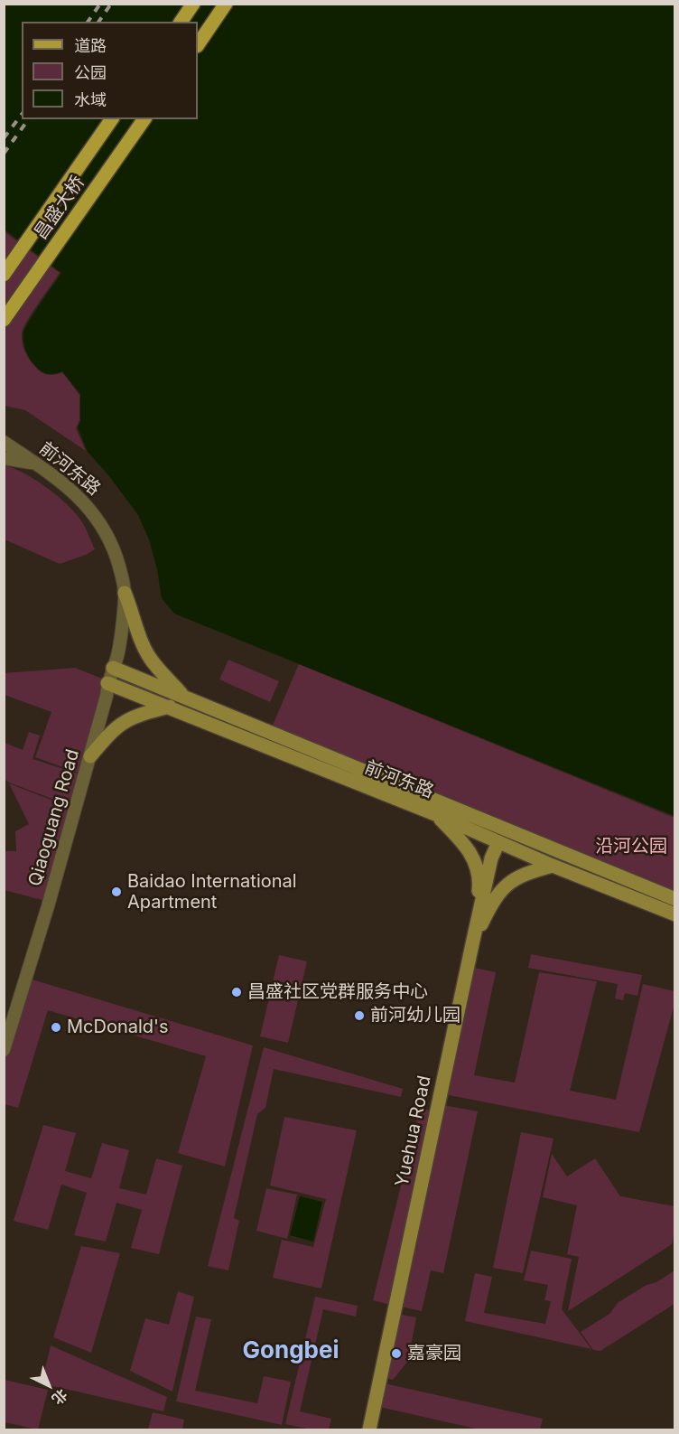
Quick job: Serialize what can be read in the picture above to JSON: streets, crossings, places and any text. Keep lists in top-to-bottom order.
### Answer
{
  "streets": {
    "main road": ["昌盛大桥", "前河东路", "Yuehua Road"],
    "street": ["Qiaoguang Road"]
  },
  "crossings": [
    ["前河东路", "Qiaoguang Road"],
    ["前河东路", "Yuehua Road"]
  ],
  "districts": ["Gongbei"],
  "parks": ["沿河公园"],
  "places": [
    "Baidao International Apartment",
    "昌盛社区党群服务中心",
    "前河幼儿园",
    "McDonald's",
    "嘉豪园"
  ],
  "legend": ["道路", "公园", "水域"],
  "north": "bottom right"
}
